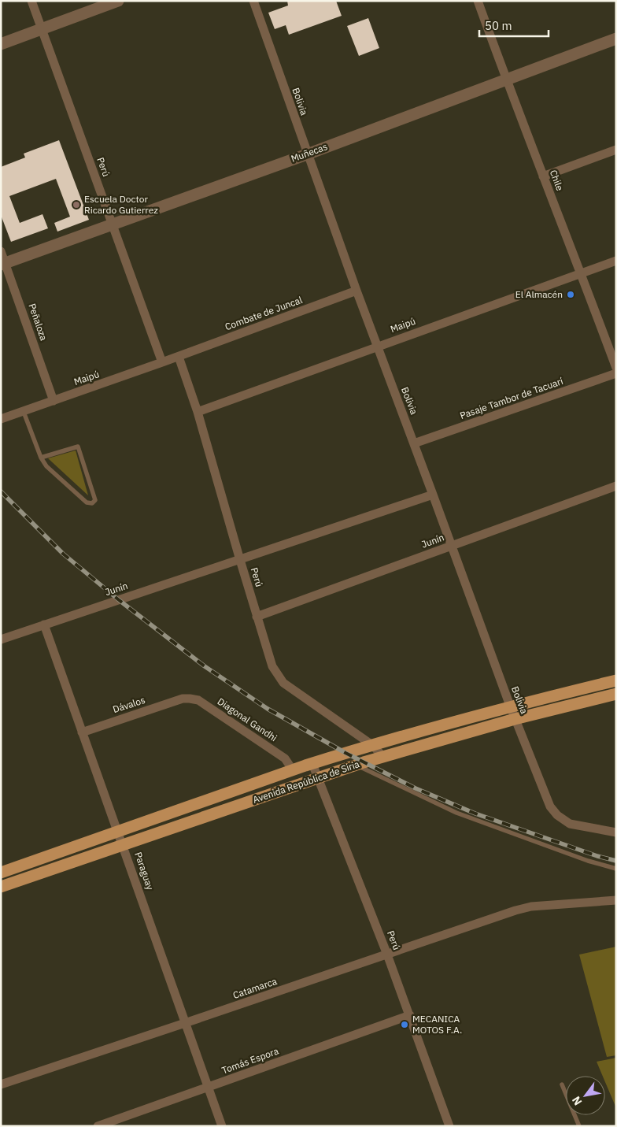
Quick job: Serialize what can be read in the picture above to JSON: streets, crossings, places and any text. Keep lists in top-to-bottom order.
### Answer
{
  "streets": {
    "main road": ["Avenida República de Siria"],
    "street": [
      "Bolivia",
      "Muñecas",
      "Perú",
      "Chile",
      "Combate de Juncal",
      "Peñaloza",
      "Maipú",
      "Pasaje Tambor de Tacuarí",
      "Junín",
      "Dávalos",
      "Diagonal Gandhi",
      "Paraguay",
      "Catamarca",
      "Tomás Espora"
    ]
  },
  "crossings": [
    ["Bolivia", "Muñecas"],
    ["Bolivia", "Combate de Juncal"],
    ["Bolivia", "Maipú"],
    ["Bolivia", "Pasaje Tambor de Tacuarí"],
    ["Bolivia", "Junín"],
    ["Bolivia", "Avenida República de Siria"],
    ["Muñecas", "Perú"],
    ["Muñecas", "Chile"],
    ["Muñecas", "Peñaloza"],
    ["Perú", "Combate de Juncal"],
    ["Perú", "Maipú"],
    ["Perú", "Junín"],
    ["Perú", "Avenida República de Siria"],
    ["Perú", "Catamarca"],
    ["Perú", "Tomás Espora"],
    ["Chile", "Maipú"],
    ["Combate de Juncal", "Maipú"],
    ["Peñaloza", "Maipú"],
    ["Junín", "Paraguay"],
    ["Dávalos", "Diagonal Gandhi"],
    ["Dávalos", "Paraguay"],
    ["Diagonal Gandhi", "Avenida República de Siria"],
    ["Avenida República de Siria", "Paraguay"],
    ["Paraguay", "Catamarca"],
    ["Paraguay", "Tomás Espora"]
  ],
  "places": ["Escuela Doctor Ricardo Gutierrez", "El Almacén", "MECANICA MOTOS F.A."],
  "scale_bar": "50 m",
  "north": "bottom left"
}
